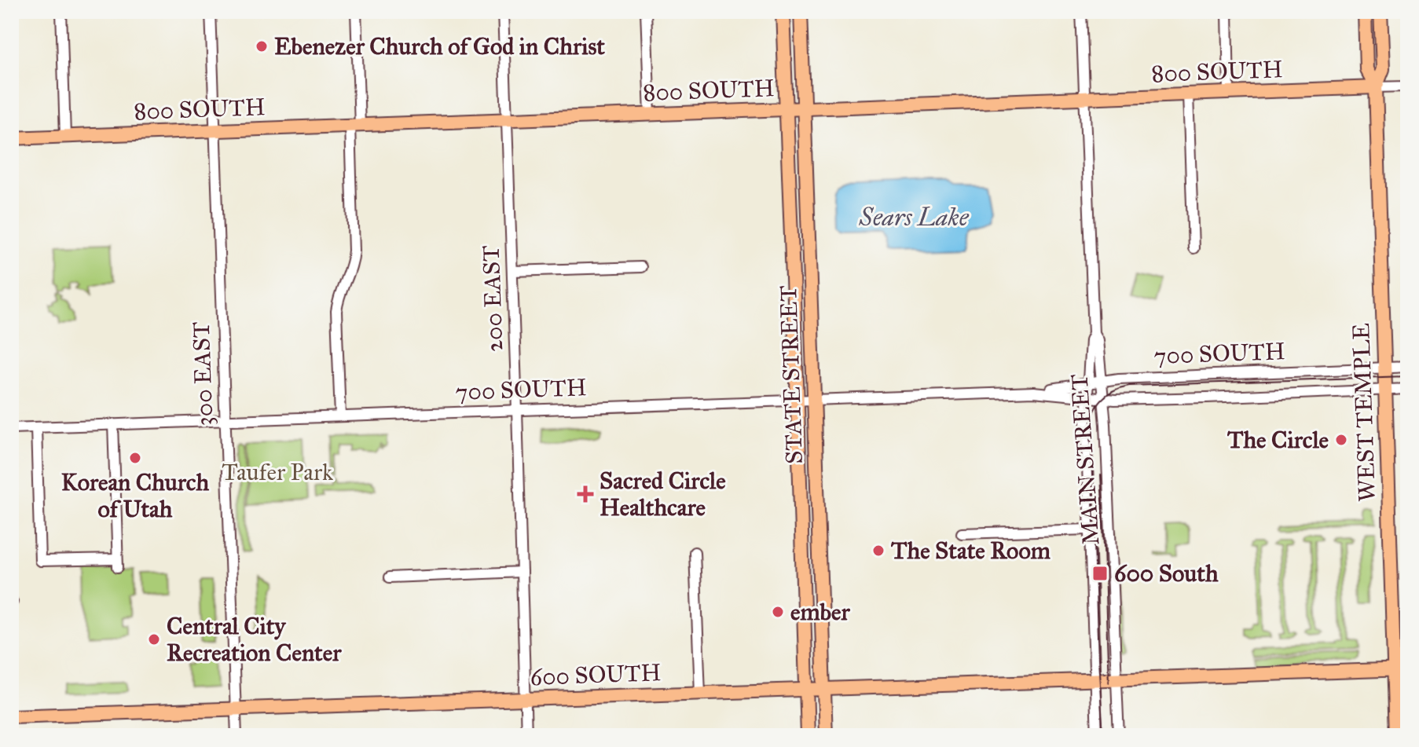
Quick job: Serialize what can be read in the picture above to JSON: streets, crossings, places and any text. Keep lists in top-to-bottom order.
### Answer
{
  "streets": {
    "main road": [
      "800 SOUTH",
      "STATE STREET",
      "WEST TEMPLE",
      "600 SOUTH"
    ],
    "street": [
      "200 EAST",
      "700 SOUTH",
      "300 EAST",
      "MAIN STREET"
    ]
  },
  "crossings": [
    ["800 SOUTH", "200 EAST"],
    ["800 SOUTH", "300 EAST"],
    ["800 SOUTH", "STATE STREET"],
    ["800 SOUTH", "WEST TEMPLE"],
    ["800 SOUTH", "MAIN STREET"],
    ["200 EAST", "700 SOUTH"],
    ["200 EAST", "600 SOUTH"],
    ["700 SOUTH", "300 EAST"],
    ["700 SOUTH", "STATE STREET"],
    ["700 SOUTH", "WEST TEMPLE"],
    ["700 SOUTH", "MAIN STREET"],
    ["300 EAST", "600 SOUTH"],
    ["STATE STREET", "600 SOUTH"],
    ["WEST TEMPLE", "600 SOUTH"],
    ["MAIN STREET", "600 SOUTH"]
  ],
  "water": ["Sears Lake"],
  "parks": ["Taufer Park"],
  "places": {
    "other": [
      "Ebenezer Church of God in Christ",
      "The Circle",
      "Korean Church of Utah",
      "The State Room",
      "ember",
      "Central City Recreation Center"
    ],
    "health": ["Sacred Circle Healthcare"],
    "transit": ["600 South"]
  }
}
